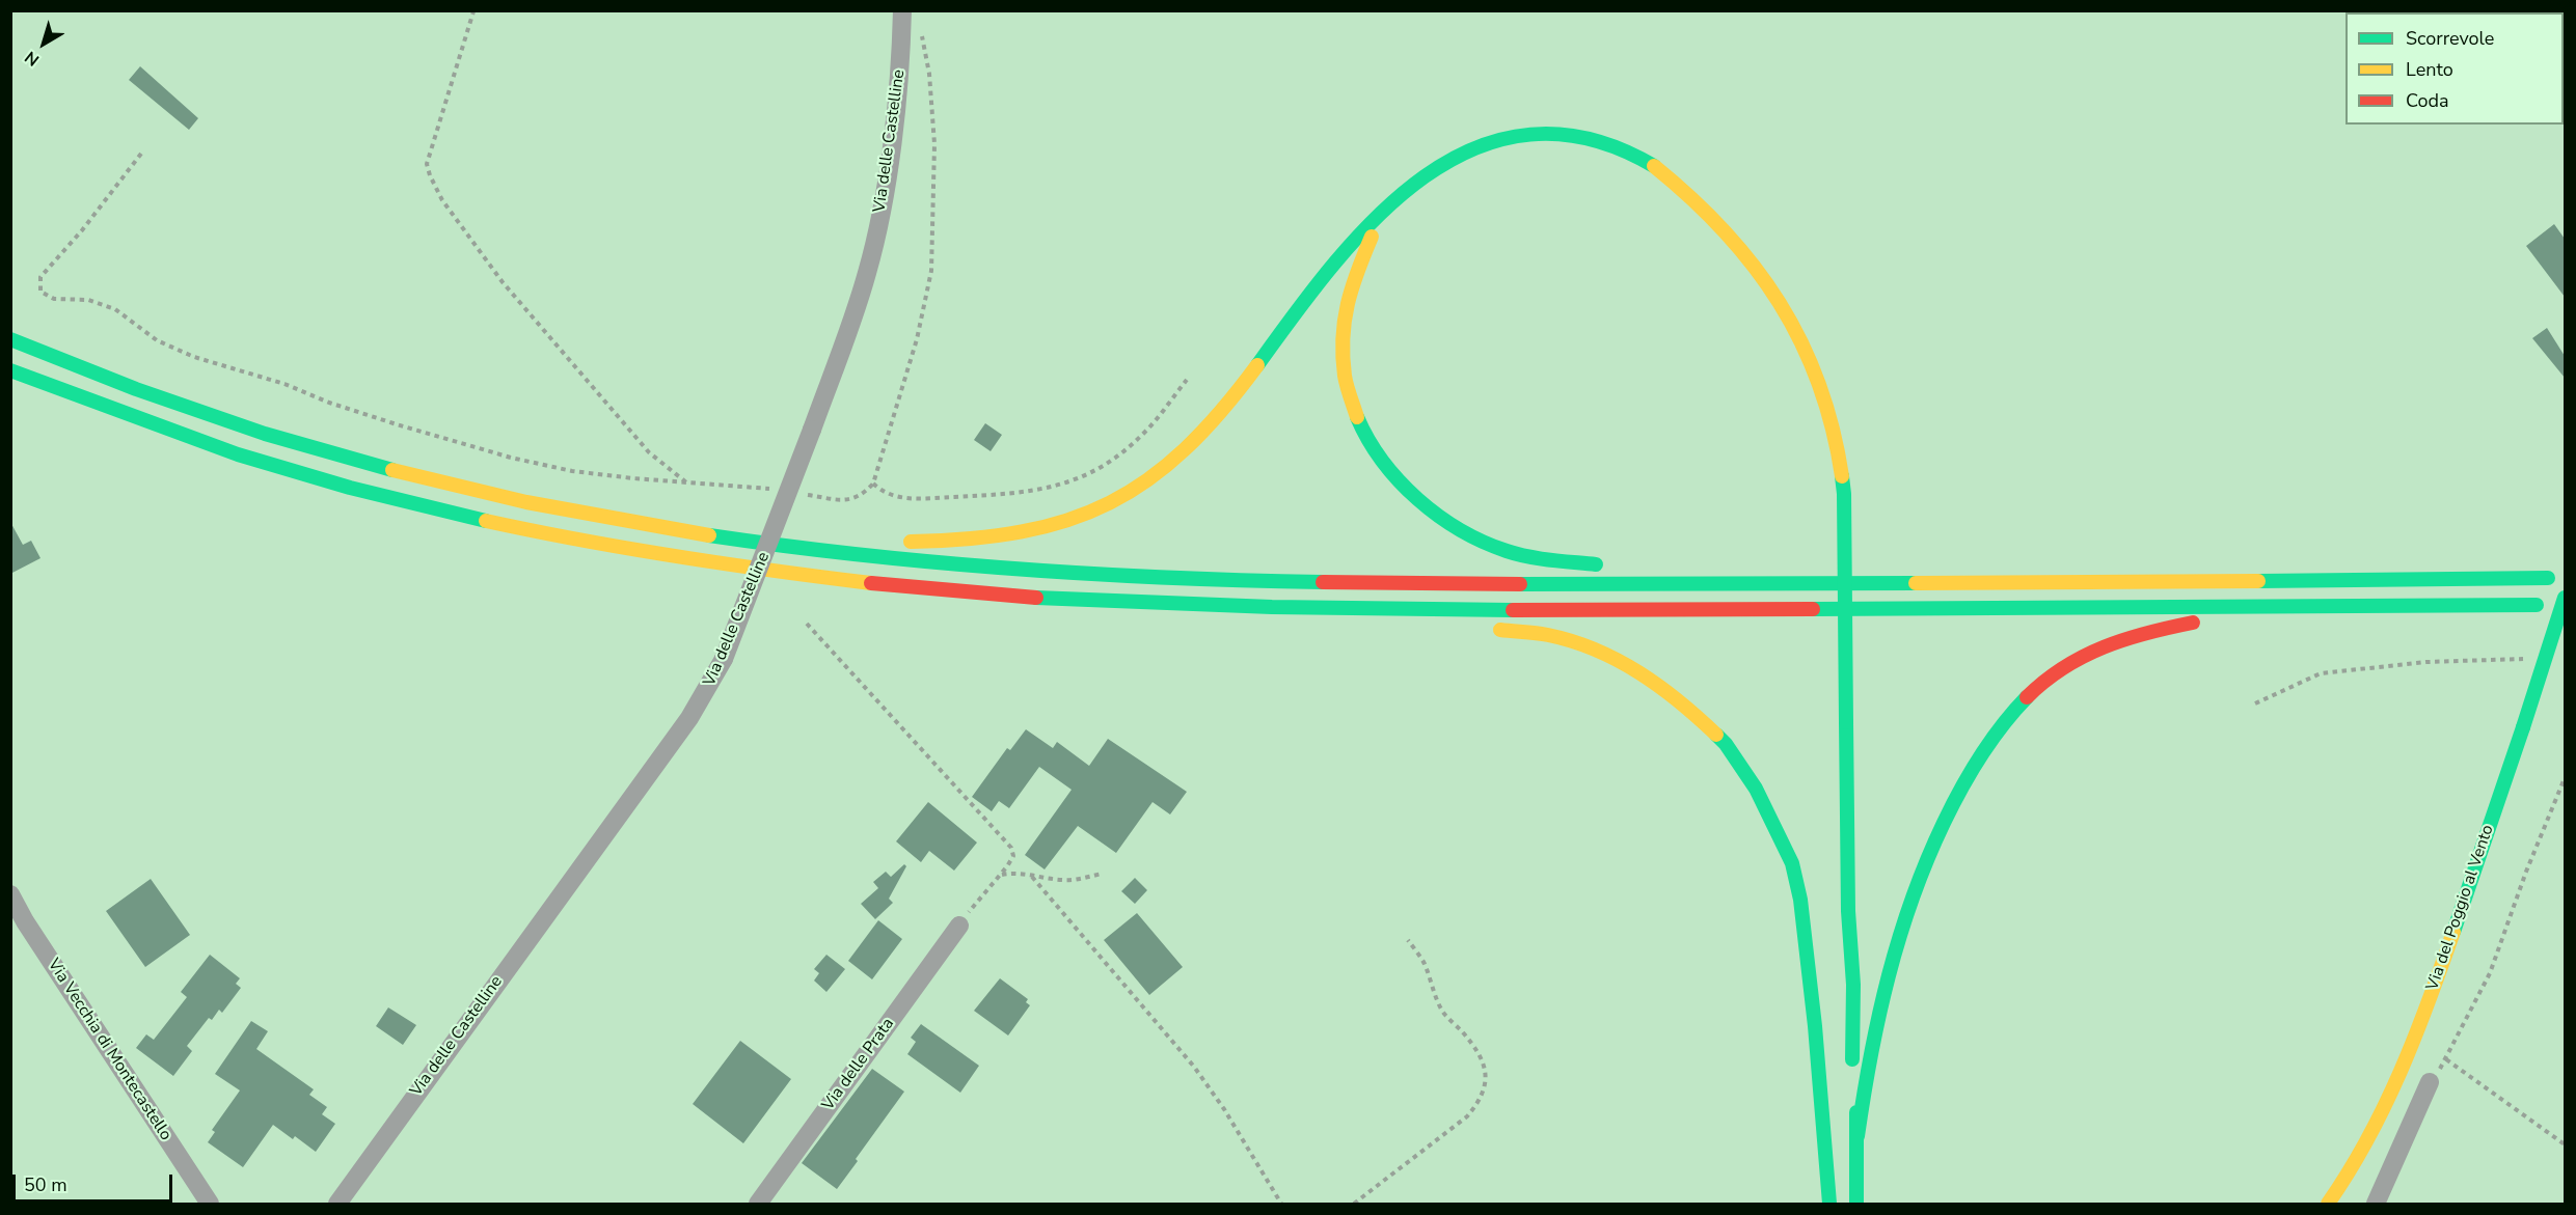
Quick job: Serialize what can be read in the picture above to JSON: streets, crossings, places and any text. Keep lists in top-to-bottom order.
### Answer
{
  "streets": {
    "main road": ["Via del Poggio al Vento"],
    "street": ["Via delle Castelline", "Via Vecchia di Montecastello", "Via delle Prata"]
  },
  "legend": ["Scorrevole", "Lento", "Coda"],
  "scale_bar": "50 m",
  "north": "bottom left"
}
